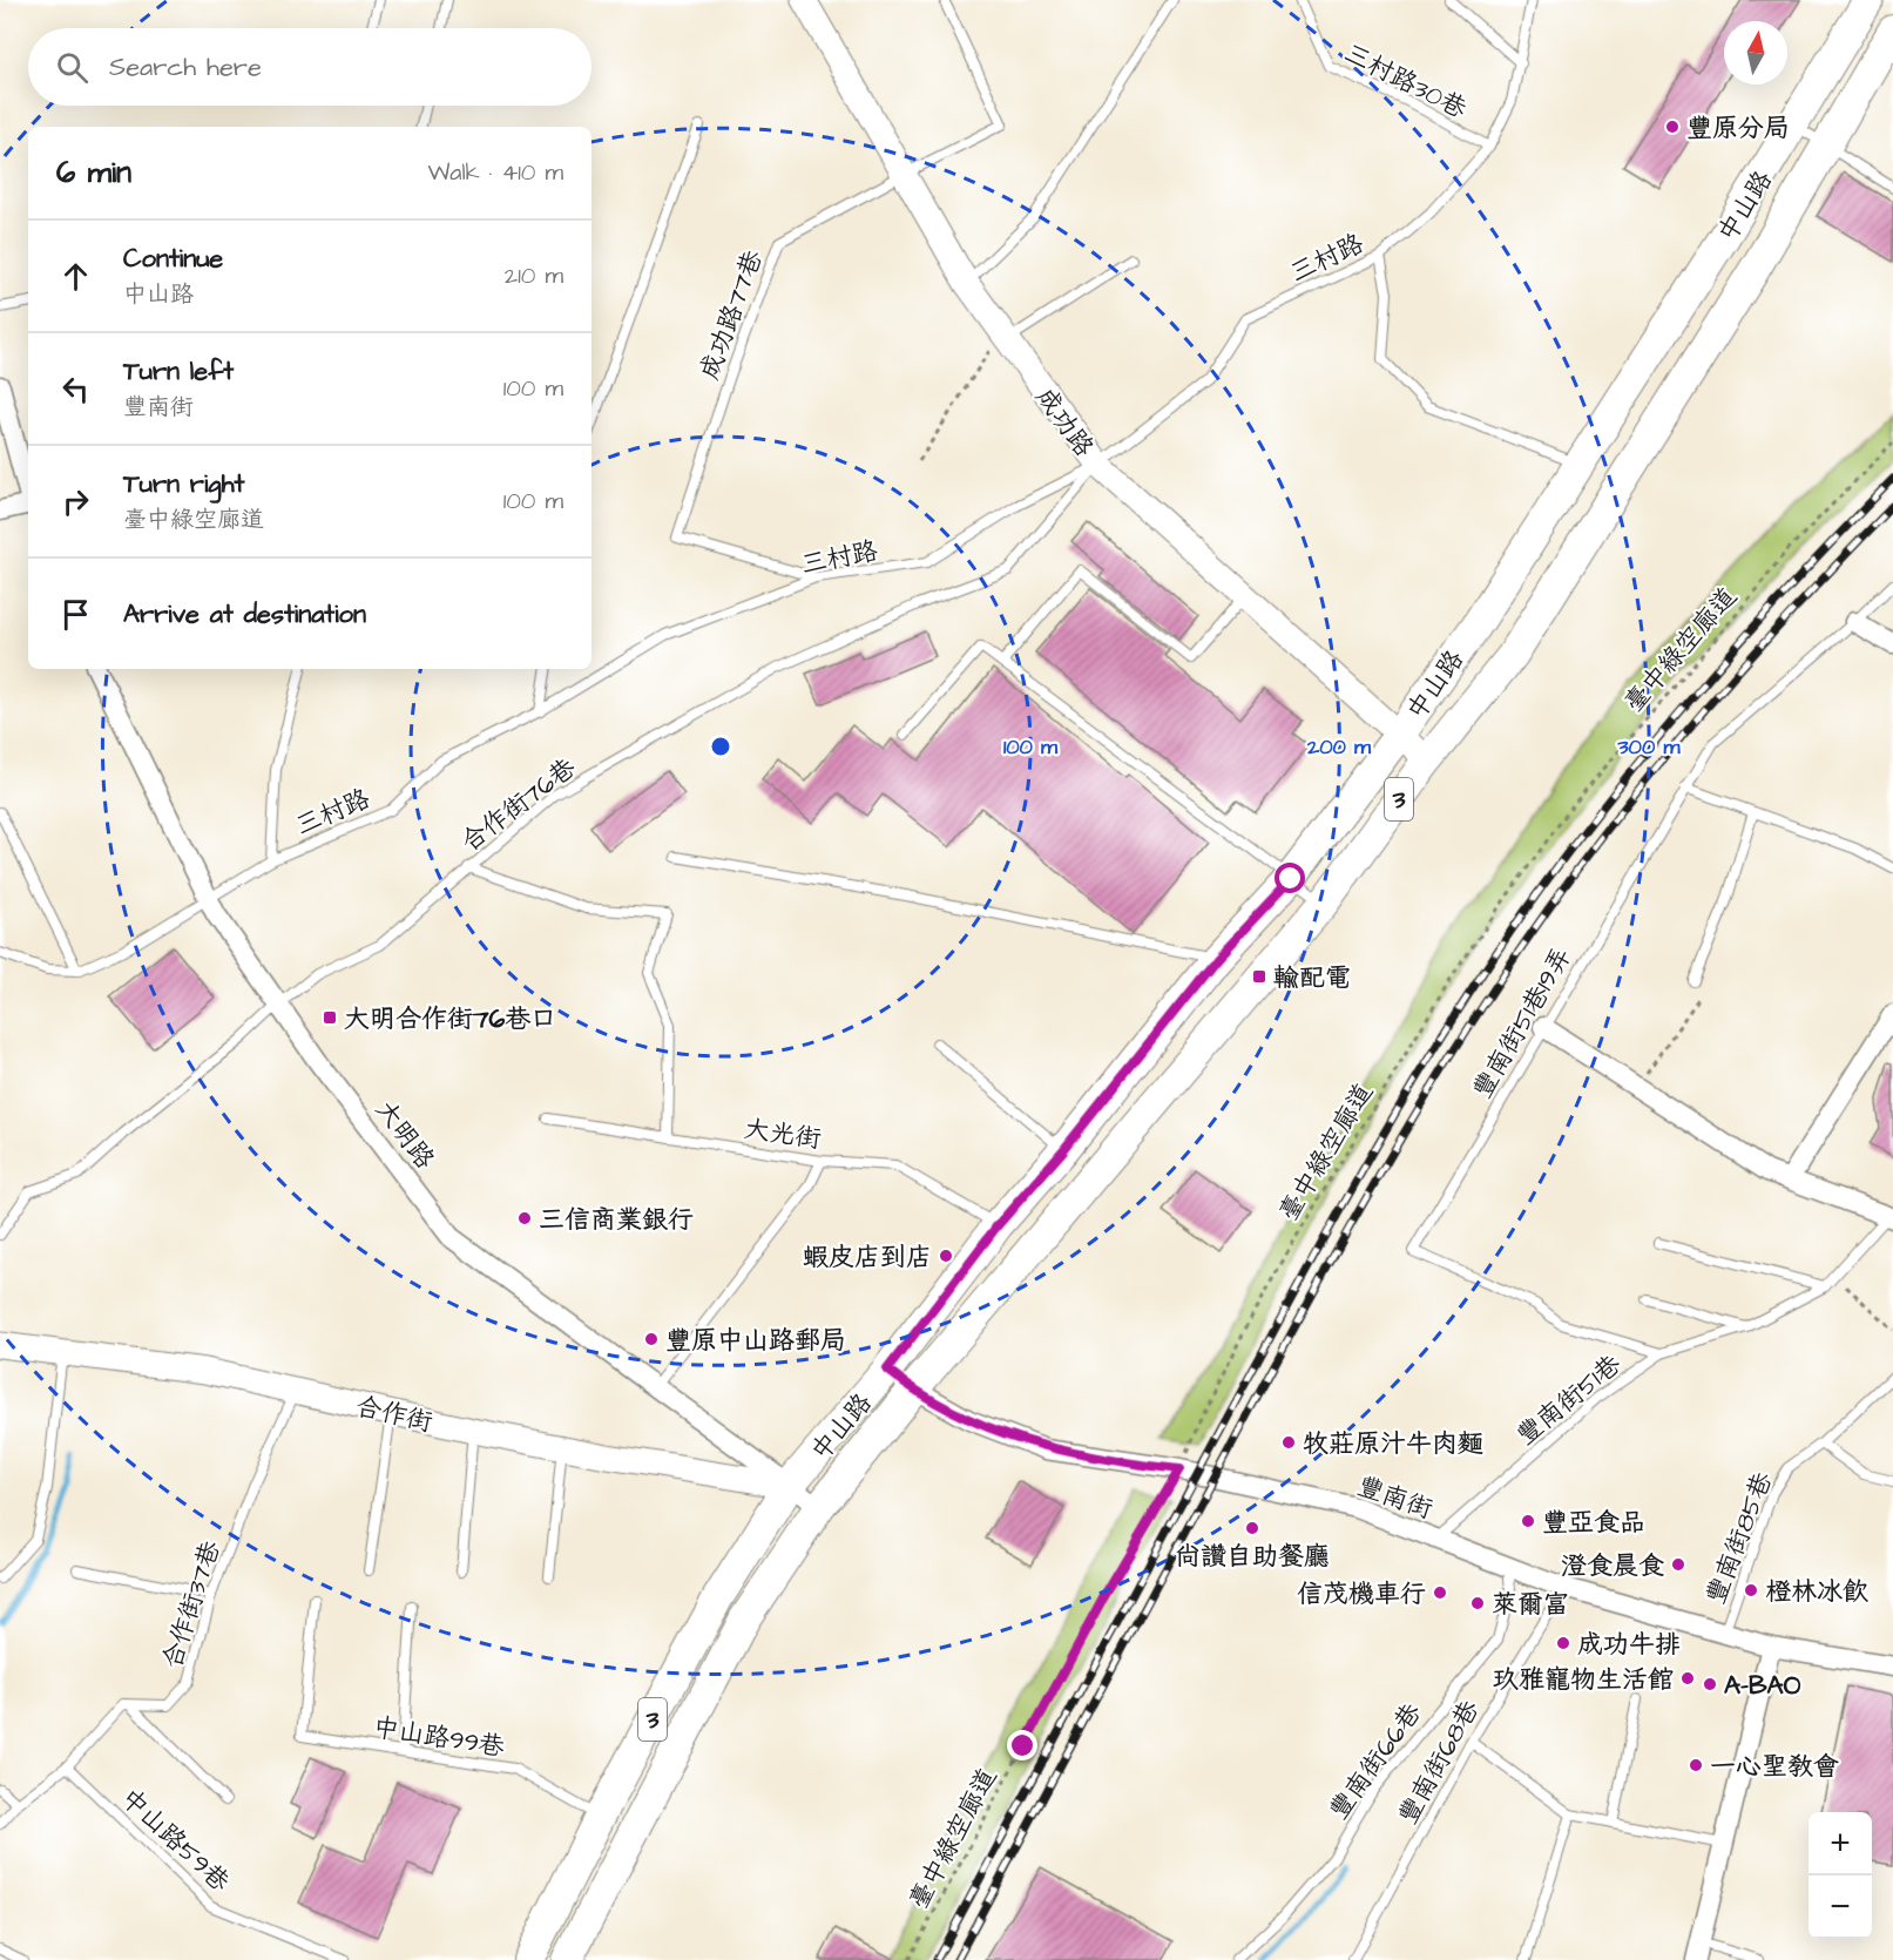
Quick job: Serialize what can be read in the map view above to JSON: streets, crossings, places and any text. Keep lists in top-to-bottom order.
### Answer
{
  "streets": {
    "main road": ["中山路", "3"],
    "street": [
      "成功路",
      "大明路",
      "合作街",
      "豐南街"
    ],
    "lane": [
      "三村路30巷",
      "三村路",
      "成功路77巷",
      "合作街76巷",
      "豐南街51巷19弄",
      "大光街",
      "豐南街51巷",
      "豐南街85巷",
      "合作街37巷",
      "中山路99巷",
      "豐南街66巷",
      "豐南街68巷",
      "中山路59巷"
    ],
    "path": ["臺中綠空廊道"]
  },
  "crossings": [
    ["三村路30巷", "三村路"],
    ["中山路", "成功路"],
    ["中山路", "大光街"],
    ["中山路", "大明路"],
    ["中山路", "合作街"],
    ["中山路", "豐南街"],
    ["中山路", "中山路99巷"],
    ["三村路", "成功路77巷"],
    ["三村路", "成功路"],
    ["三村路", "合作街76巷"],
    ["三村路", "大明路"],
    ["成功路77巷", "成功路"],
    ["成功路", "合作街76巷"],
    ["臺中綠空廊道", "豐南街"],
    ["合作街76巷", "大明路"],
    ["豐南街51巷19弄", "豐南街51巷"],
    ["大明路", "合作街"],
    ["豐南街51巷", "豐南街"],
    ["合作街", "合作街37巷"],
    ["豐南街", "豐南街85巷"],
    ["豐南街", "豐南街66巷"],
    ["豐南街", "豐南街68巷"]
  ],
  "places": {
    "other": [
      "豐原分局",
      "三信商業銀行",
      "蝦皮店到店",
      "豐原中山路郵局",
      "牧莊原汁牛肉麵",
      "豐亞食品",
      "尚讚自助餐廳",
      "澄食晨食",
      "橙林冰飲",
      "信茂機車行",
      "萊爾富",
      "成功牛排",
      "玖雅寵物生活館",
      "A-BAO",
      "一心聖教會"
    ],
    "transit": ["輸配電", "大明合作街76巷口"]
  },
  "north": "top",
  "page": {
    "search": "Search here",
    "heading": ["6 min", "Walk · 410 m"],
    "list": [
      ["Continue", "中山路", "210 m"],
      ["Turn left", "豐南街", "100 m"],
      ["Turn right", "臺中綠空廊道", "100 m"],
      "Arrive at destination"
    ],
    "map_buttons": ["+", "−"]
  },
  "rings": ["100 m", "200 m", "300 m"]
}
